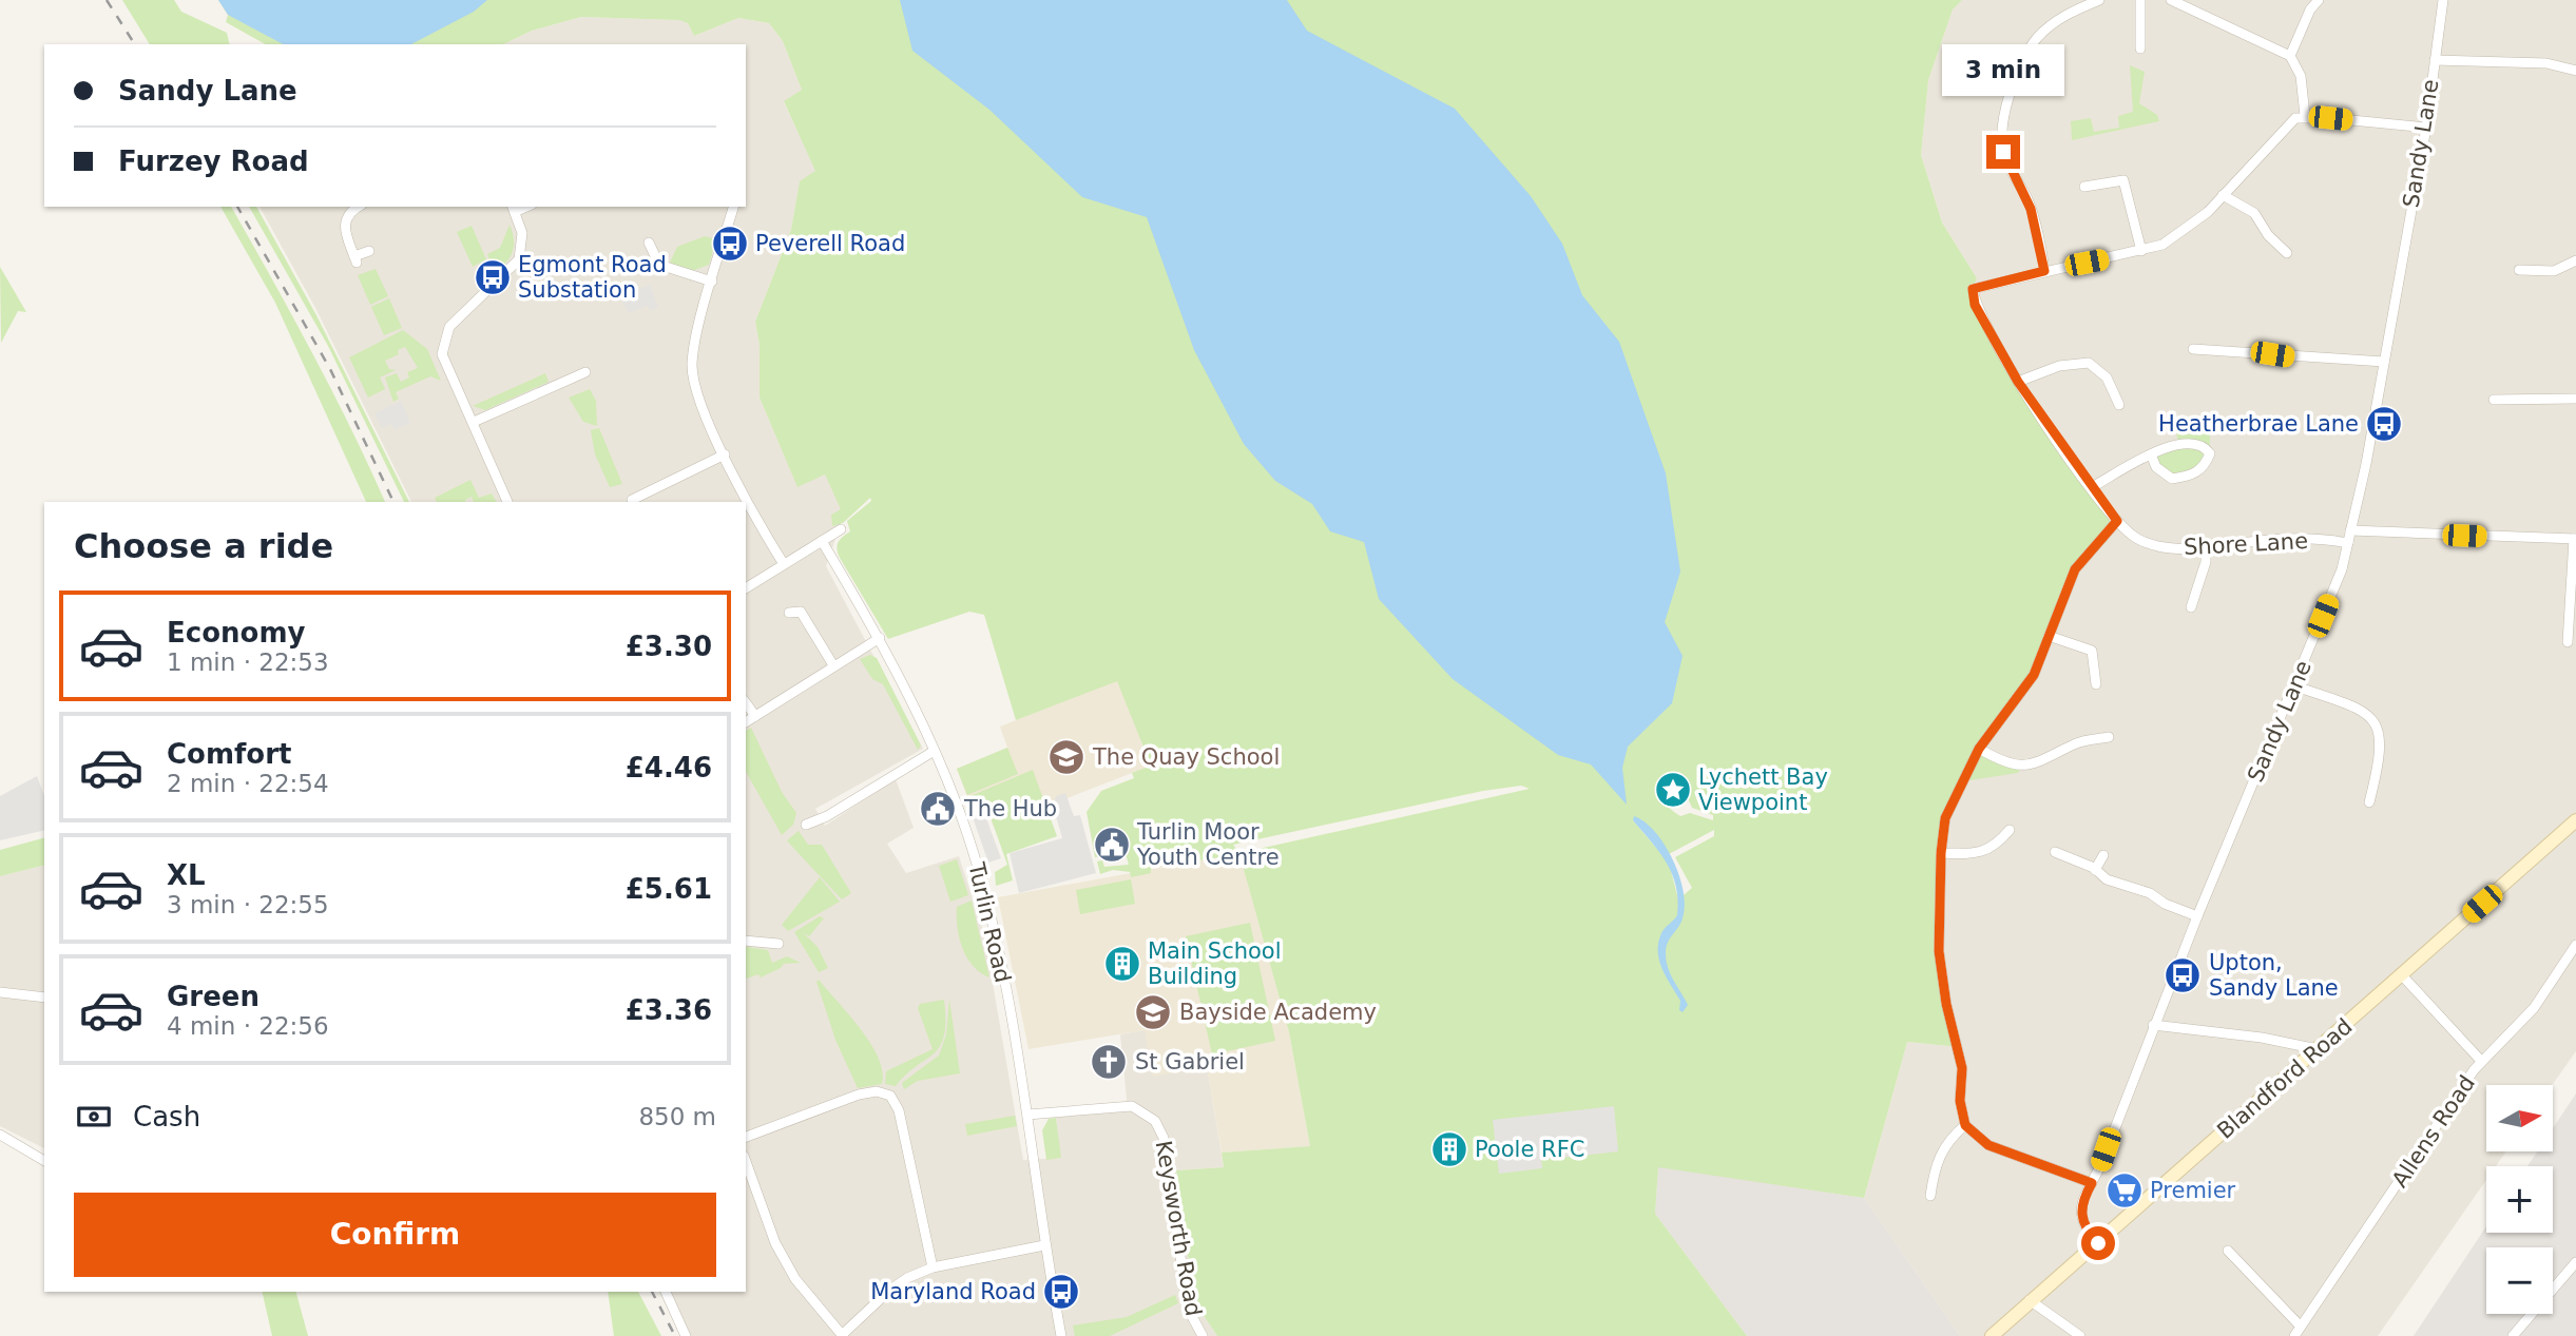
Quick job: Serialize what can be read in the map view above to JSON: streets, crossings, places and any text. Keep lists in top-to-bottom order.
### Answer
{
  "streets": {
    "main road": ["Blandford Road"],
    "street": [
      "Sandy Lane",
      "Shore Lane",
      "Turlin Road",
      "Allens Road",
      "Keysworth Road"
    ]
  },
  "crossings": [
    ["Sandy Lane", "Shore Lane"],
    ["Sandy Lane", "Blandford Road"],
    ["Turlin Road", "Keysworth Road"]
  ],
  "places": {
    "bus stop": [
      "Peverell Road",
      "Egmont Road Substation",
      "Heatherbrae Lane",
      "Upton, Sandy Lane",
      "Maryland Road"
    ],
    "school or university": ["The Quay School", "Bayside Academy"],
    "place": ["Lychett Bay Viewpoint"],
    "public building": ["The Hub", "Turlin Moor Youth Centre"],
    "building": ["Main School Building", "Poole RFC"],
    "church": ["St Gabriel"],
    "supermarket": ["Premier"]
  },
  "north": "right",
  "page": {
    "bubble": "3 min",
    "banner": ["Sandy Lane", "Furzey Road"],
    "heading": "Choose a ride",
    "list": [
      {
        "name": "Economy",
        "note": "1 min · 22:53",
        "value": "£3.30"
      },
      {
        "name": "Comfort",
        "note": "2 min · 22:54",
        "value": "£4.46"
      },
      {
        "name": "XL",
        "note": "3 min · 22:55",
        "value": "£5.61"
      },
      {
        "name": "Green",
        "note": "4 min · 22:56",
        "value": "£3.36"
      }
    ],
    "pay": ["Cash", "850 m"],
    "map_buttons": ["+", "−"],
    "buttons": "Confirm"
  }
}
